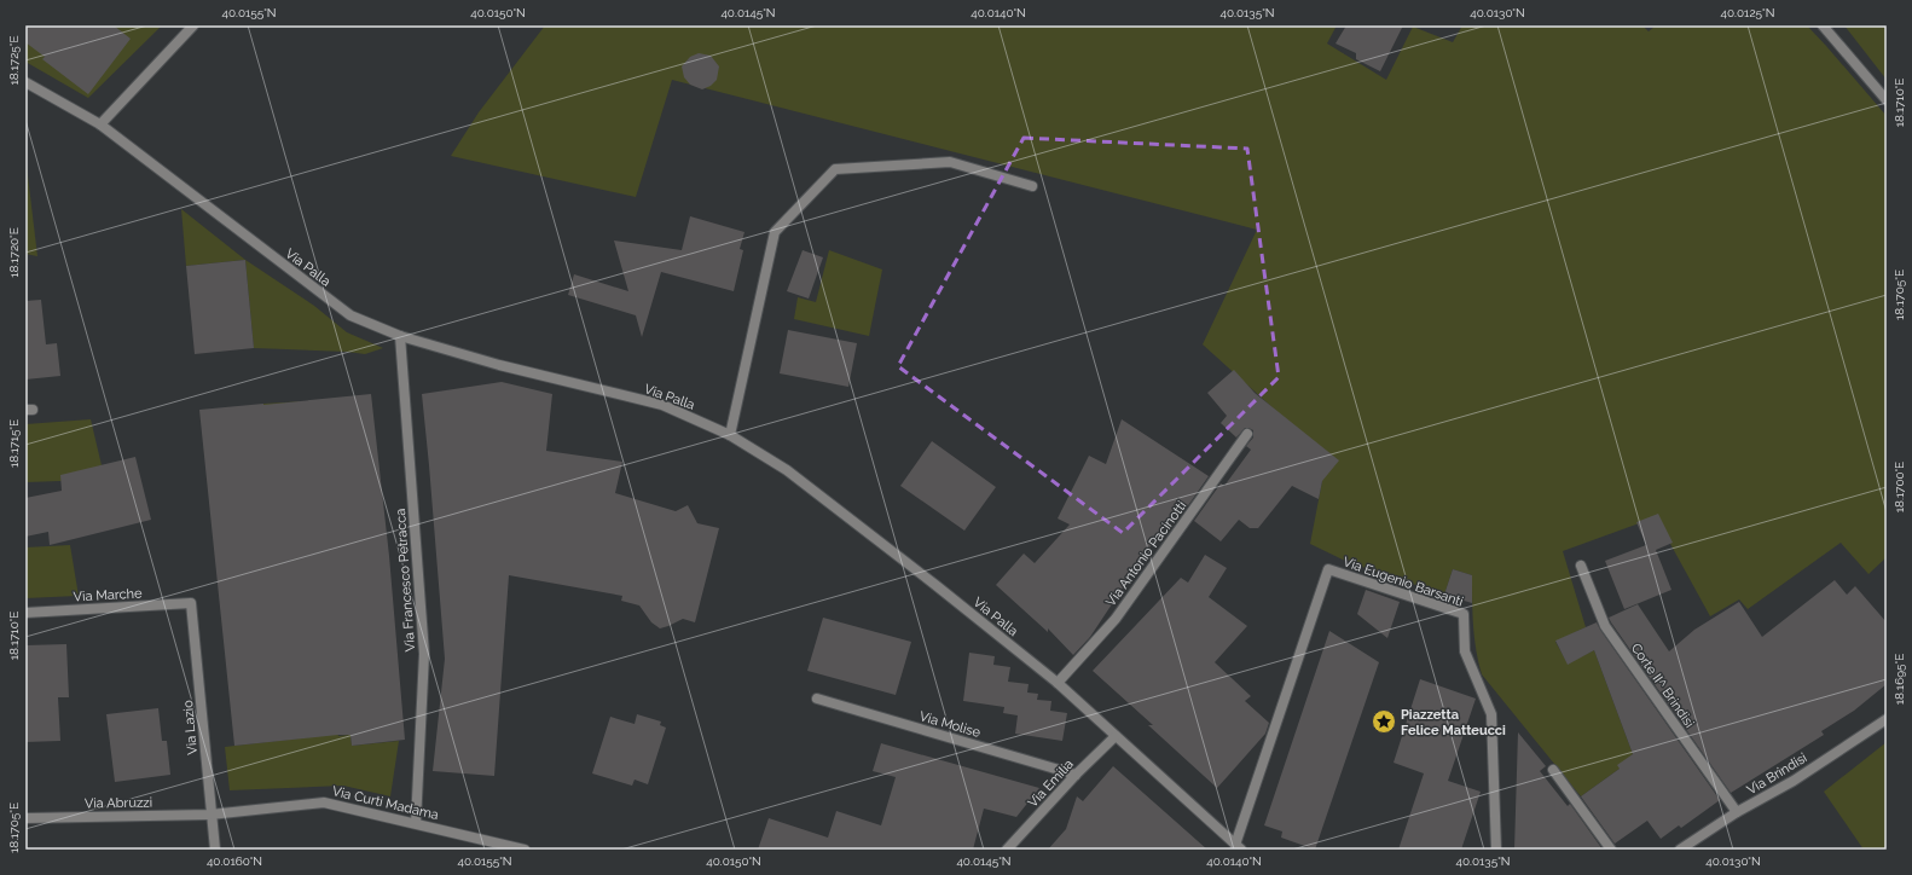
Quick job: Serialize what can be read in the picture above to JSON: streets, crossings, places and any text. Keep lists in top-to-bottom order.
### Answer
{
  "streets": {
    "street": [
      "Via Palla",
      "Via Antonio Pacinotti",
      "Via Francesco Petracca",
      "Via Eugenio Barsanti",
      "Via Marche",
      "Corte II^ Brindisi",
      "Via Molise",
      "Via Lazio",
      "Via Brindisi",
      "Via Emilia",
      "Via Abruzzi",
      "Via Curti Madama"
    ]
  },
  "crossings": [
    ["Via Palla", "Via Antonio Pacinotti"],
    ["Via Palla", "Via Francesco Petracca"],
    ["Via Palla", "Via Eugenio Barsanti"],
    ["Via Palla", "Via Emilia"],
    ["Via Francesco Petracca", "Via Curti Madama"],
    ["Via Marche", "Via Lazio"],
    ["Corte II^ Brindisi", "Via Brindisi"],
    ["Via Molise", "Via Emilia"],
    ["Via Lazio", "Via Abruzzi"],
    ["Via Lazio", "Via Curti Madama"],
    ["Via Abruzzi", "Via Curti Madama"]
  ],
  "places": {
    "place": ["Piazzetta Felice Matteucci"]
  },
  "coordinates": [
    "40.0155°N",
    "40.0150°N",
    "40.0145°N",
    "40.0140°N",
    "40.0135°N",
    "40.0130°N",
    "40.0125°N",
    "18.1725°E",
    "18.1710°E",
    "18.1720°E",
    "18.1705°E",
    "18.1715°E",
    "18.1700°E",
    "18.1695°E",
    "40.0160°N"
  ]
}
